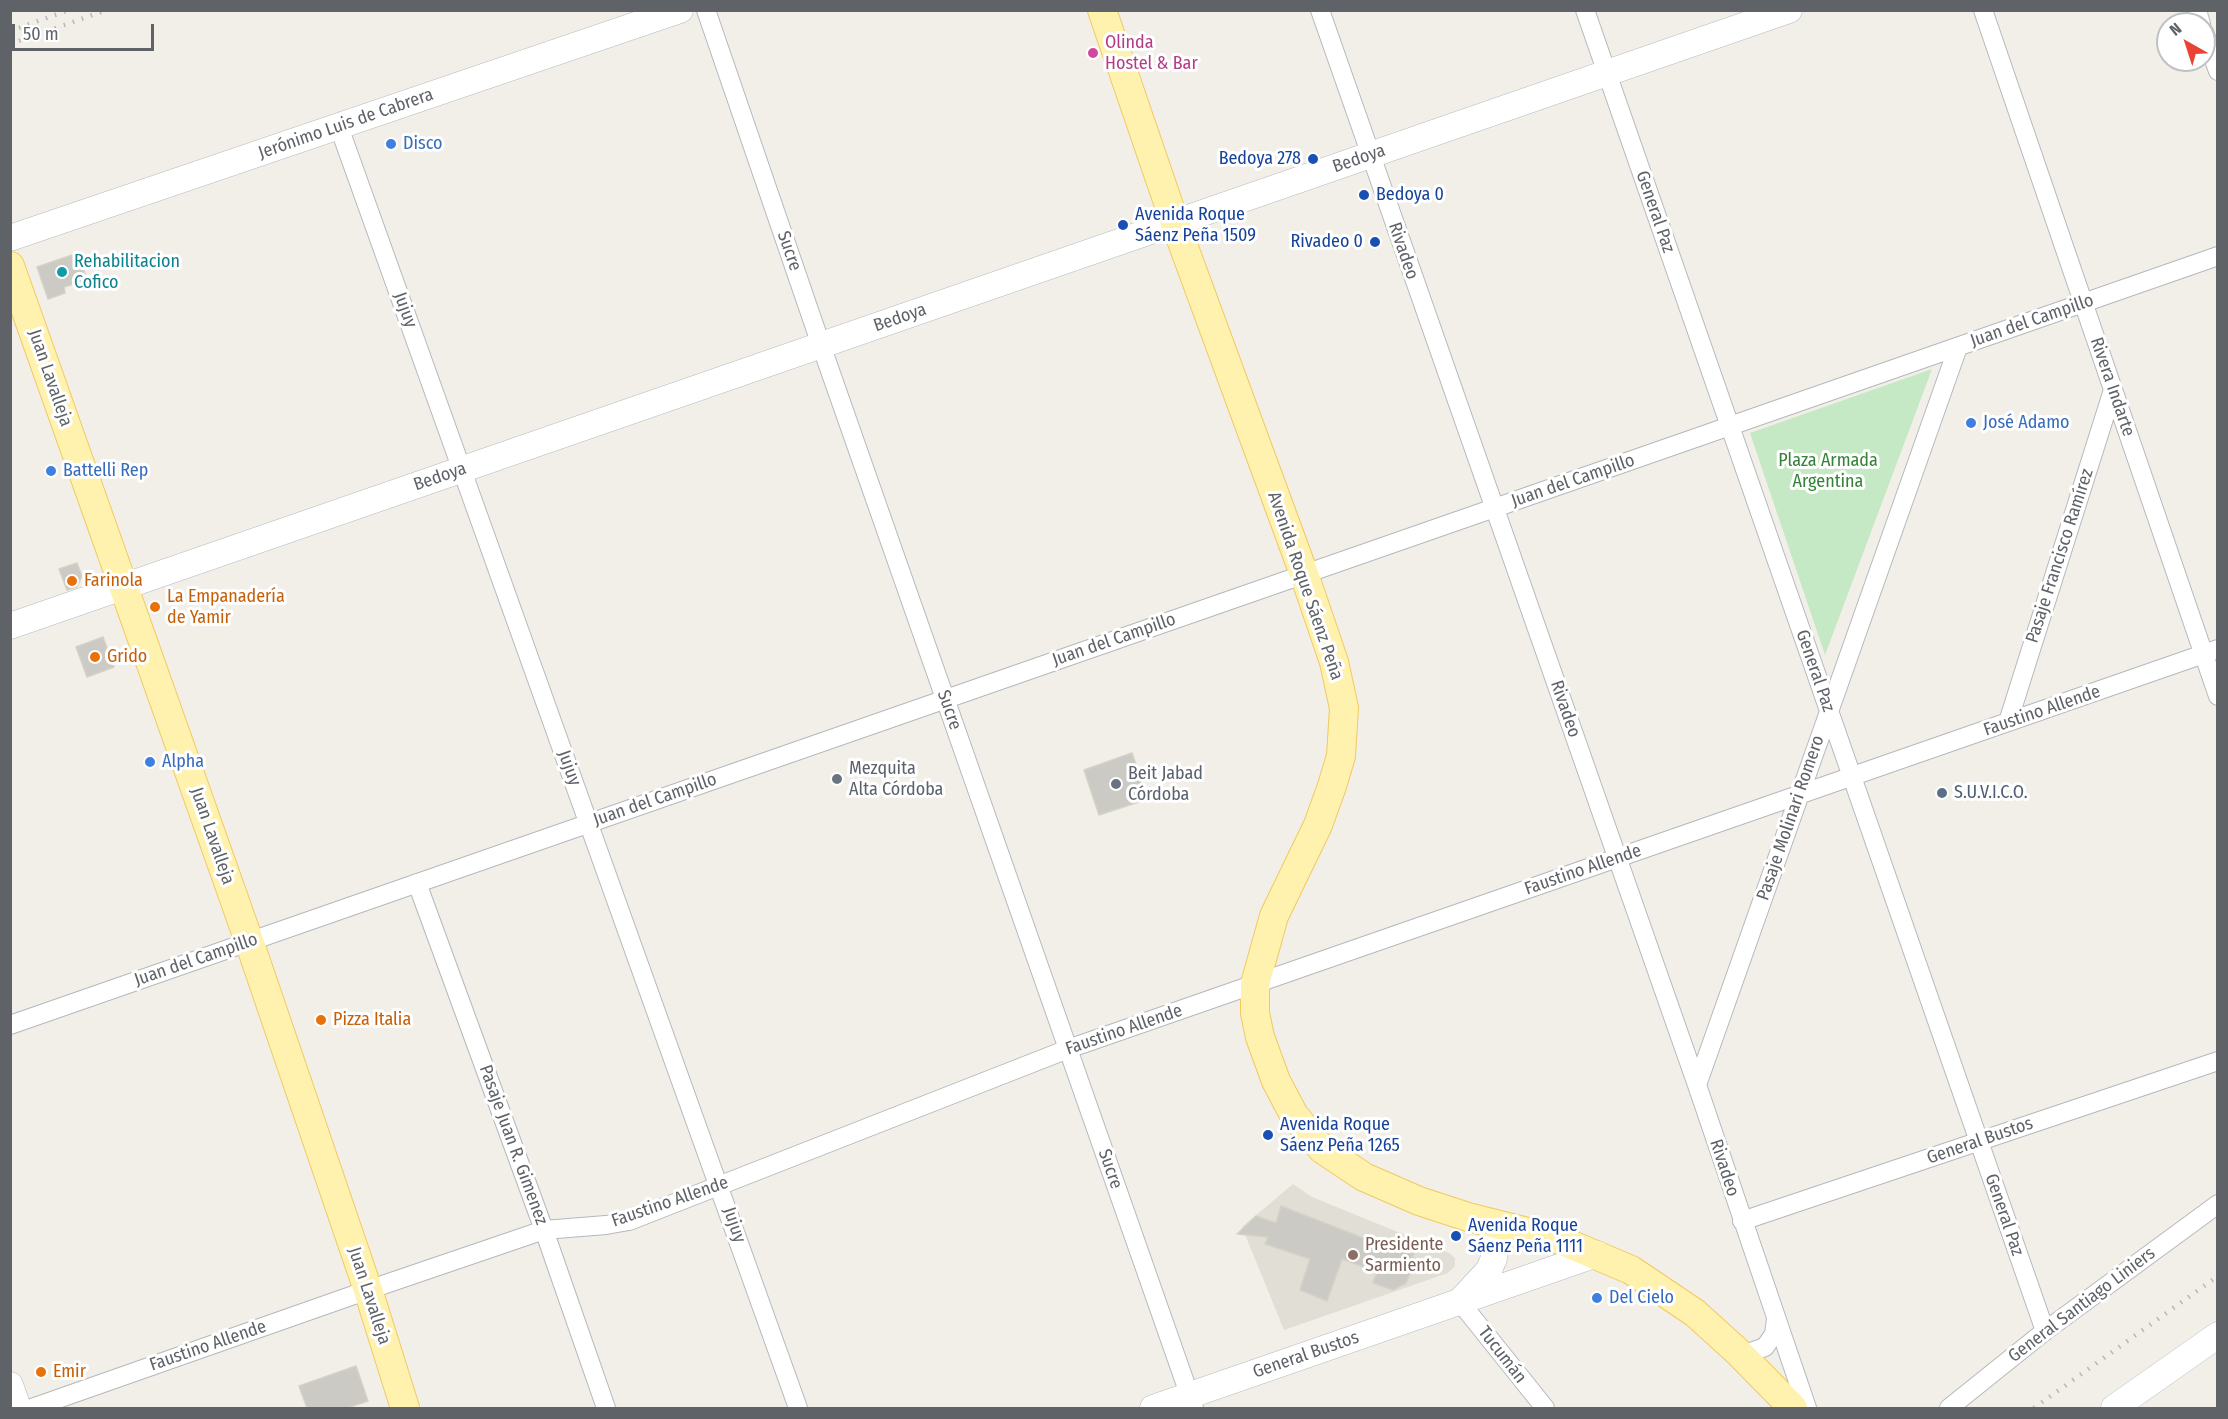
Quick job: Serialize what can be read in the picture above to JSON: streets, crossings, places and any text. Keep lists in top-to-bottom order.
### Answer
{
  "streets": {
    "main road": [
      "Jerónimo Luis de Cabrera",
      "Bedoya",
      "Juan Lavalleja",
      "Avenida Roque Sáenz Peña",
      "General Bustos"
    ],
    "street": [
      "General Paz",
      "Sucre",
      "Rivadeo",
      "Jujuy",
      "Juan del Campillo",
      "Rivera Indarte",
      "Pasaje Francisco Ramírez",
      "Faustino Allende",
      "Pasaje Molinari Romero",
      "Pasaje Juan R. Gimenez",
      "General Santiago Liniers",
      "Tucumán"
    ]
  },
  "crossings": [
    ["Jerónimo Luis de Cabrera", "Jujuy"],
    ["Bedoya", "General Paz"],
    ["Bedoya", "Sucre"],
    ["Bedoya", "Rivadeo"],
    ["Bedoya", "Jujuy"],
    ["Bedoya", "Juan Lavalleja"],
    ["Bedoya", "Avenida Roque Sáenz Peña"],
    ["General Paz", "Juan del Campillo"],
    ["General Paz", "Faustino Allende"],
    ["General Paz", "Pasaje Molinari Romero"],
    ["General Paz", "General Bustos"],
    ["General Paz", "General Santiago Liniers"],
    ["Sucre", "Juan del Campillo"],
    ["Sucre", "Faustino Allende"],
    ["Sucre", "General Bustos"],
    ["Rivadeo", "Juan del Campillo"],
    ["Rivadeo", "Faustino Allende"],
    ["Rivadeo", "Pasaje Molinari Romero"],
    ["Rivadeo", "General Bustos"],
    ["Jujuy", "Juan del Campillo"],
    ["Jujuy", "Faustino Allende"],
    ["Juan del Campillo", "Juan Lavalleja"],
    ["Juan del Campillo", "Rivera Indarte"],
    ["Juan del Campillo", "Avenida Roque Sáenz Peña"],
    ["Juan del Campillo", "Pasaje Molinari Romero"],
    ["Juan del Campillo", "Pasaje Juan R. Gimenez"],
    ["Juan Lavalleja", "Faustino Allende"],
    ["Rivera Indarte", "Pasaje Francisco Ramírez"],
    ["Rivera Indarte", "Faustino Allende"],
    ["Pasaje Francisco Ramírez", "Faustino Allende"],
    ["Avenida Roque Sáenz Peña", "Faustino Allende"],
    ["Avenida Roque Sáenz Peña", "General Bustos"],
    ["Faustino Allende", "Pasaje Molinari Romero"],
    ["Faustino Allende", "Pasaje Juan R. Gimenez"],
    ["General Bustos", "Tucumán"]
  ],
  "parks": ["Plaza Armada Argentina"],
  "places": [
    "Olinda Hostel & Bar",
    "Disco",
    "Bedoya 278",
    "Bedoya 0",
    "Avenida Roque Sáenz Peña 1509",
    "Rivadeo 0",
    "Rehabilitacion Cofico",
    "José Adamo",
    "Battelli Rep",
    "Farinola",
    "La Empanadería de Yamir",
    "Grido",
    "Alpha",
    "Mezquita Alta Córdoba",
    "Beit Jabad Córdoba",
    "S.U.V.I.C.O.",
    "Pizza Italia",
    "Avenida Roque Sáenz Peña 1265",
    "Avenida Roque Sáenz Peña 1111",
    "Presidente Sarmiento",
    "Del Cielo",
    "Emir"
  ],
  "scale_bar": "50 m",
  "north": "top left"
}
